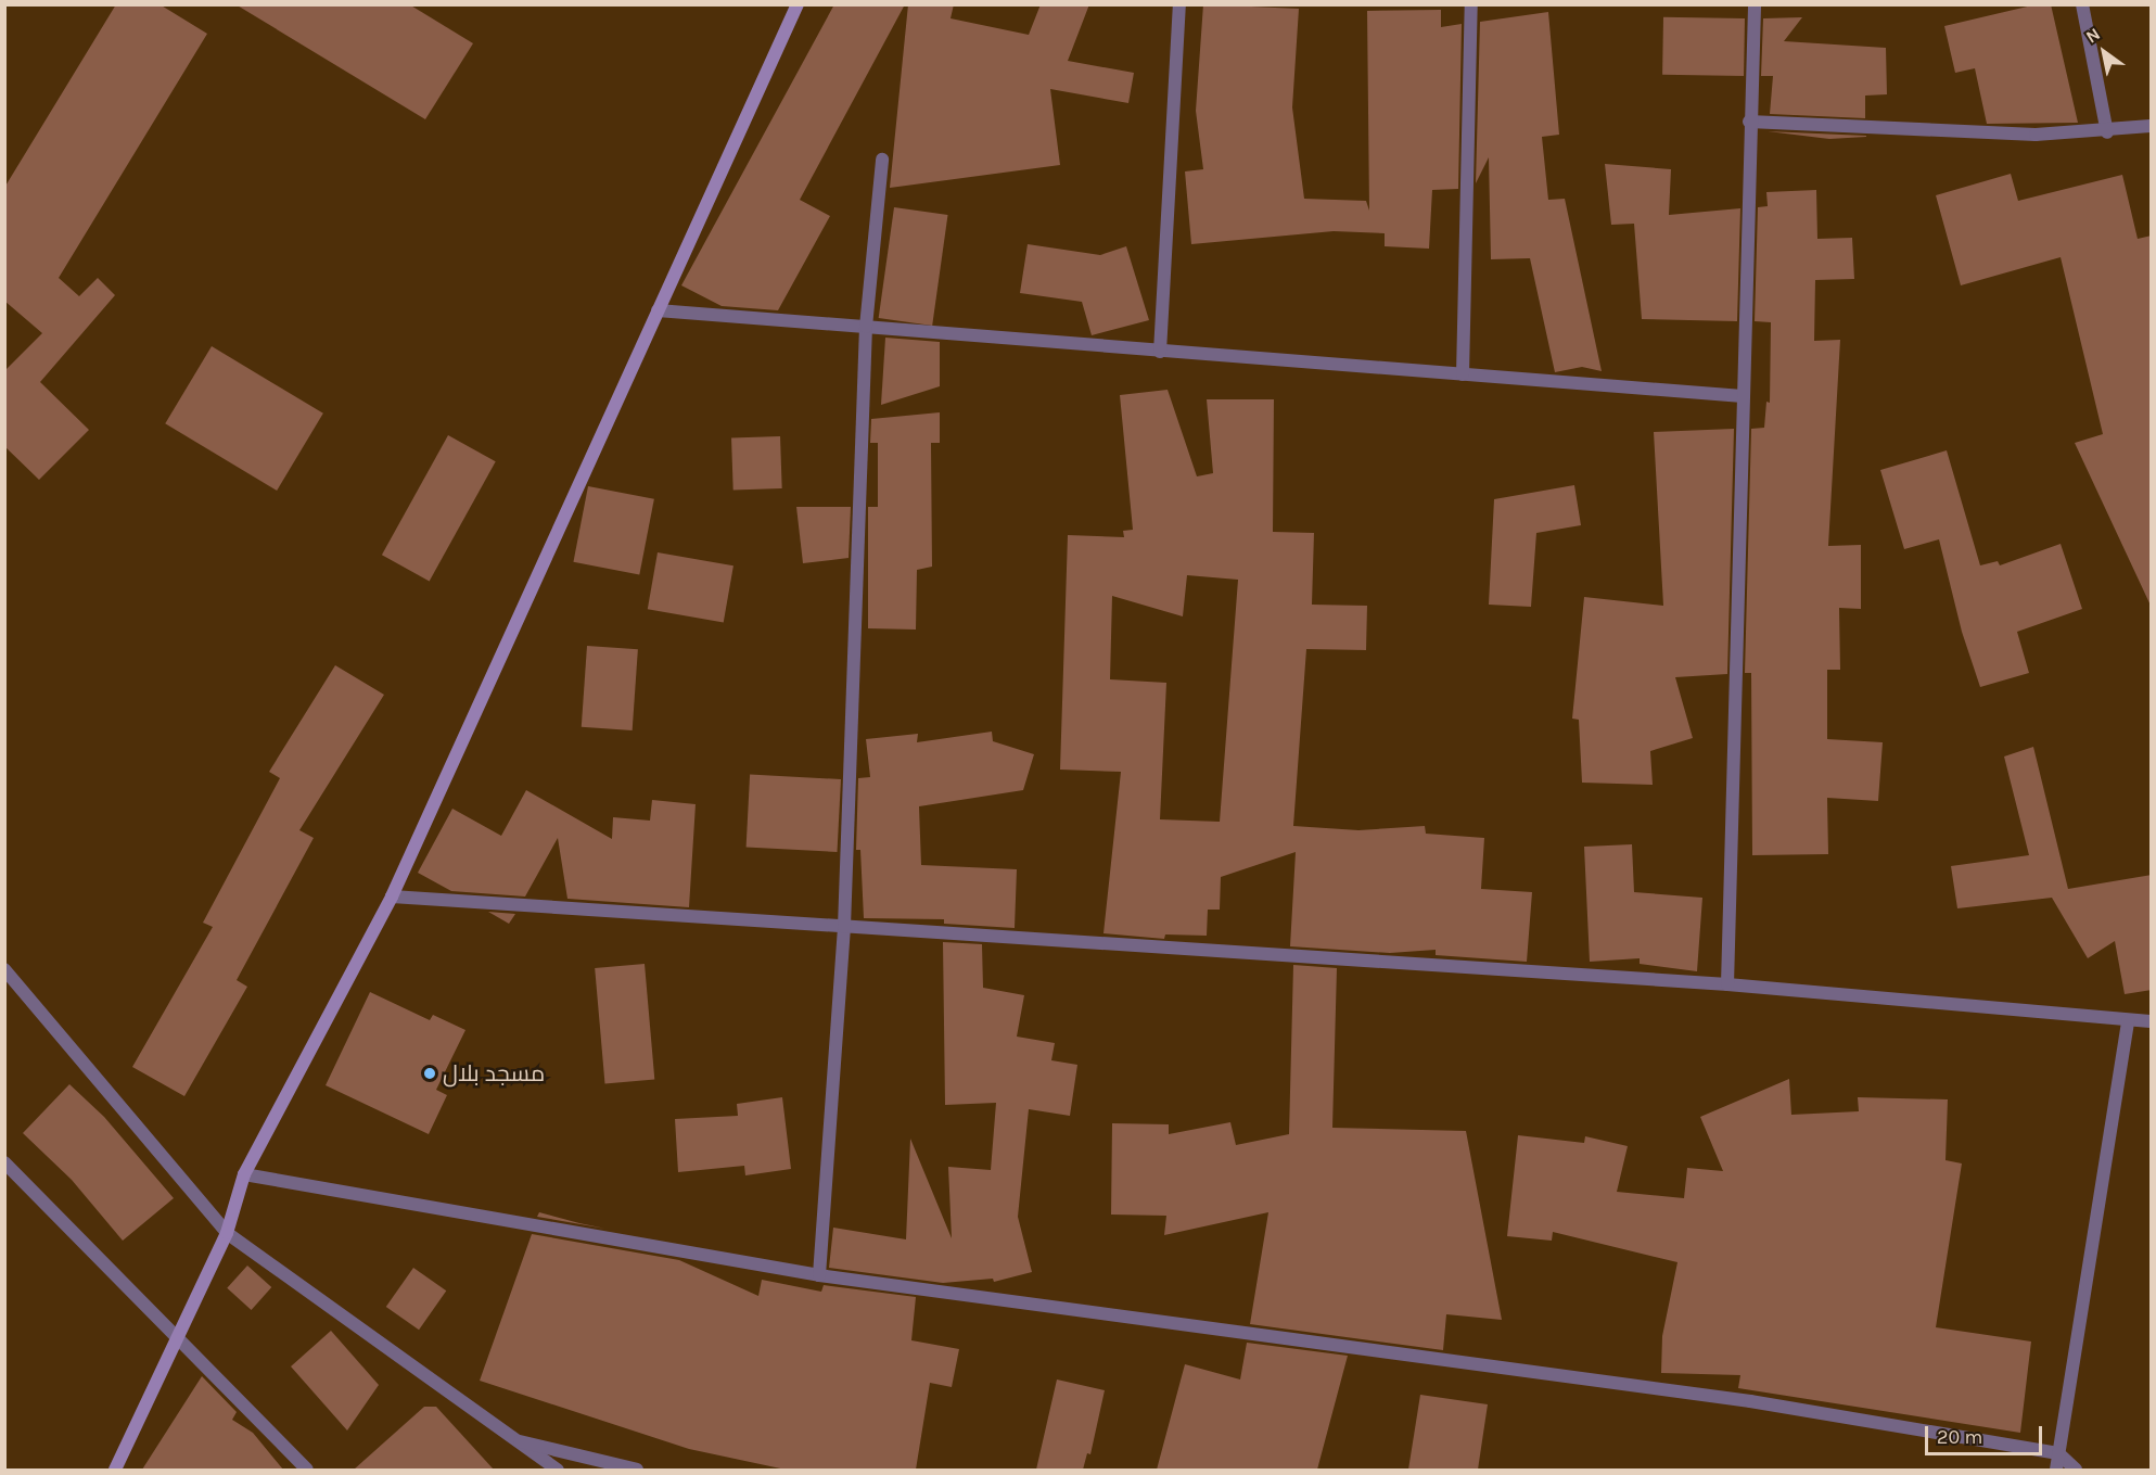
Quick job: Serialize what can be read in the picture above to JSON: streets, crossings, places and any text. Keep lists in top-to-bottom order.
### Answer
{
  "places": ["مسجد بلال"],
  "scale_bar": "20 m",
  "north": "top left"
}
